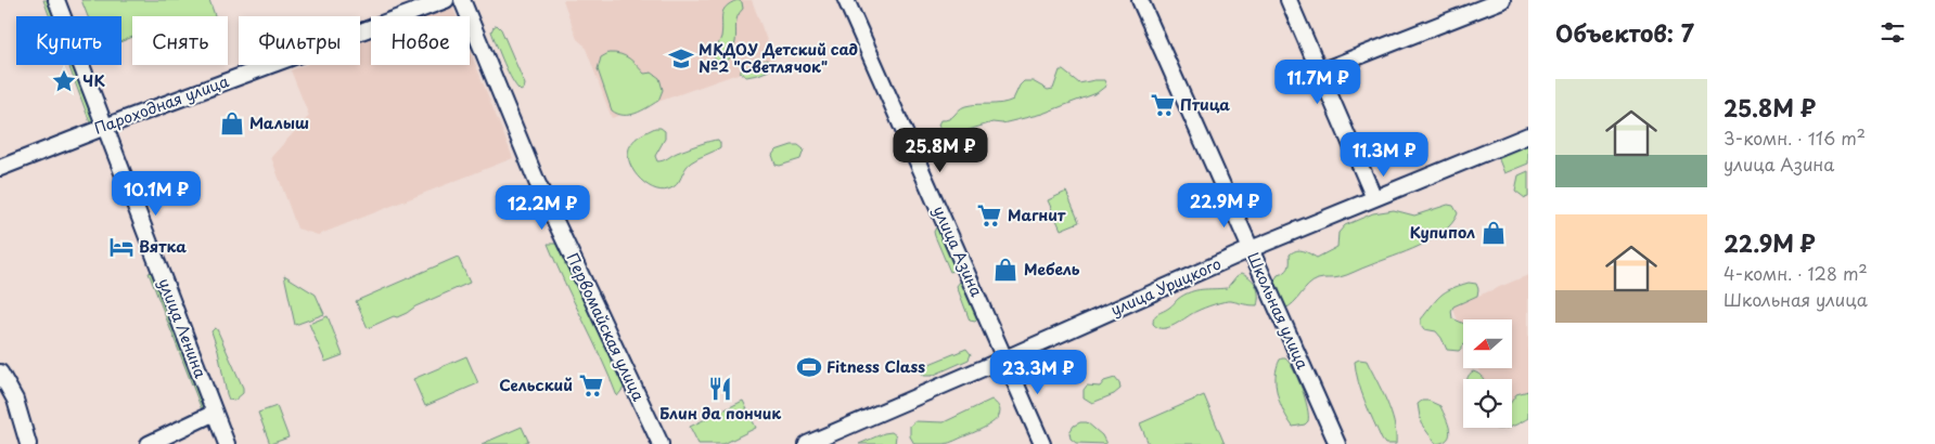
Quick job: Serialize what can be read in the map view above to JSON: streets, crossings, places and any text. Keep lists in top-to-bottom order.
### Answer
{
  "streets": {
    "street": [
      "Пароходная улица",
      "улица Азина",
      "улица Урицкого",
      "Школьная улица",
      "Первомайская улица",
      "улица Ленина"
    ]
  },
  "crossings": [
    ["Пароходная улица", "улица Ленина"],
    ["улица Азина", "улица Урицкого"],
    ["улица Урицкого", "Школьная улица"]
  ],
  "places": {
    "school or university": ["МКДОУ Детский сад №2 \"Светлячок\""],
    "place": ["ЧК"],
    "supermarket": ["Птица", "Магнит", "Сельский"],
    "shop": ["Малыш", "Купипол", "Мебель"],
    "hotel": ["Вятка"],
    "sports": ["Fitness Class"],
    "restaurant": ["Блин да пончик"]
  },
  "north": "left",
  "page": {
    "heading": "Объектов: 7",
    "chip": [
      "Купить",
      "Снять",
      "Фильтры",
      "Новое"
    ],
    "price": [
      "11.7M ₽",
      "25.8M ₽",
      "11.3M ₽",
      "10.1M ₽",
      "22.9M ₽",
      "12.2M ₽",
      "23.3M ₽"
    ],
    "list": [
      {
        "name": "25.8M ₽",
        "note": "3-комн. · 116 m² · улица Азина"
      },
      {
        "name": "22.9M ₽",
        "note": "4-комн. · 128 m² · Школьная улица"
      }
    ]
  }
}
